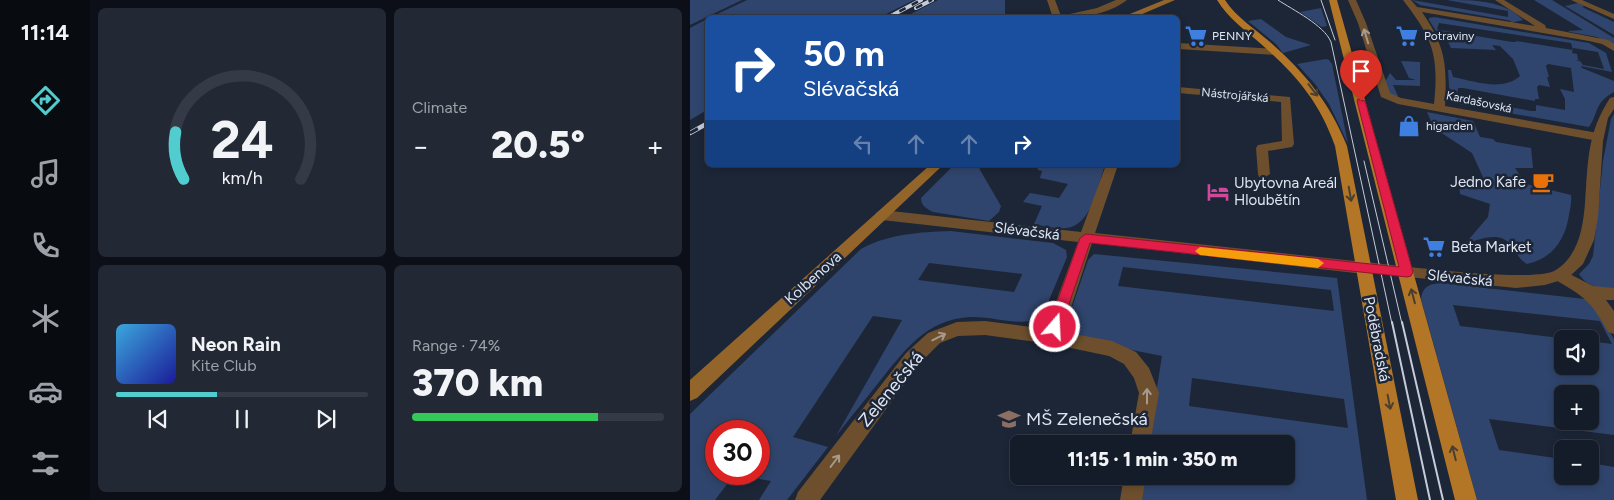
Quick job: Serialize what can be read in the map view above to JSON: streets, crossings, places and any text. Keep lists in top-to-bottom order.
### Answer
{
  "streets": {
    "main road": ["Kolbenova", "Poděbradská"],
    "street": [
      "Nástrojářská",
      "Kardašovská",
      "Slévačská",
      "Zelenečská"
    ]
  },
  "crossings": [
    ["Kardašovská", "Slévačská"],
    ["Slévačská", "Kolbenova"],
    ["Slévačská", "Poděbradská"]
  ],
  "places": {
    "supermarket": ["PENNY", "Potraviny", "Beta Market"],
    "shop": ["higarden"],
    "cafe": ["Jedno Kafe"],
    "hotel": ["Ubytovna Areál Hloubětín"],
    "school or university": ["MŠ Zelenečská"]
  },
  "page": {
    "tabs": "11:14",
    "tile": [
      "Climate",
      ["Range · 74%", "370 km"]
    ],
    "turn": ["50 m", "Slévačská"],
    "heat": ["−", "20.5°", "+"],
    "song": ["Neon Rain", "Kite Club"],
    "map_buttons": ["+", "−"],
    "limit": "30",
    "trip": "11:15 · 1 min · 350 m",
    "gauge": ["24", "km/h"]
  }
}
